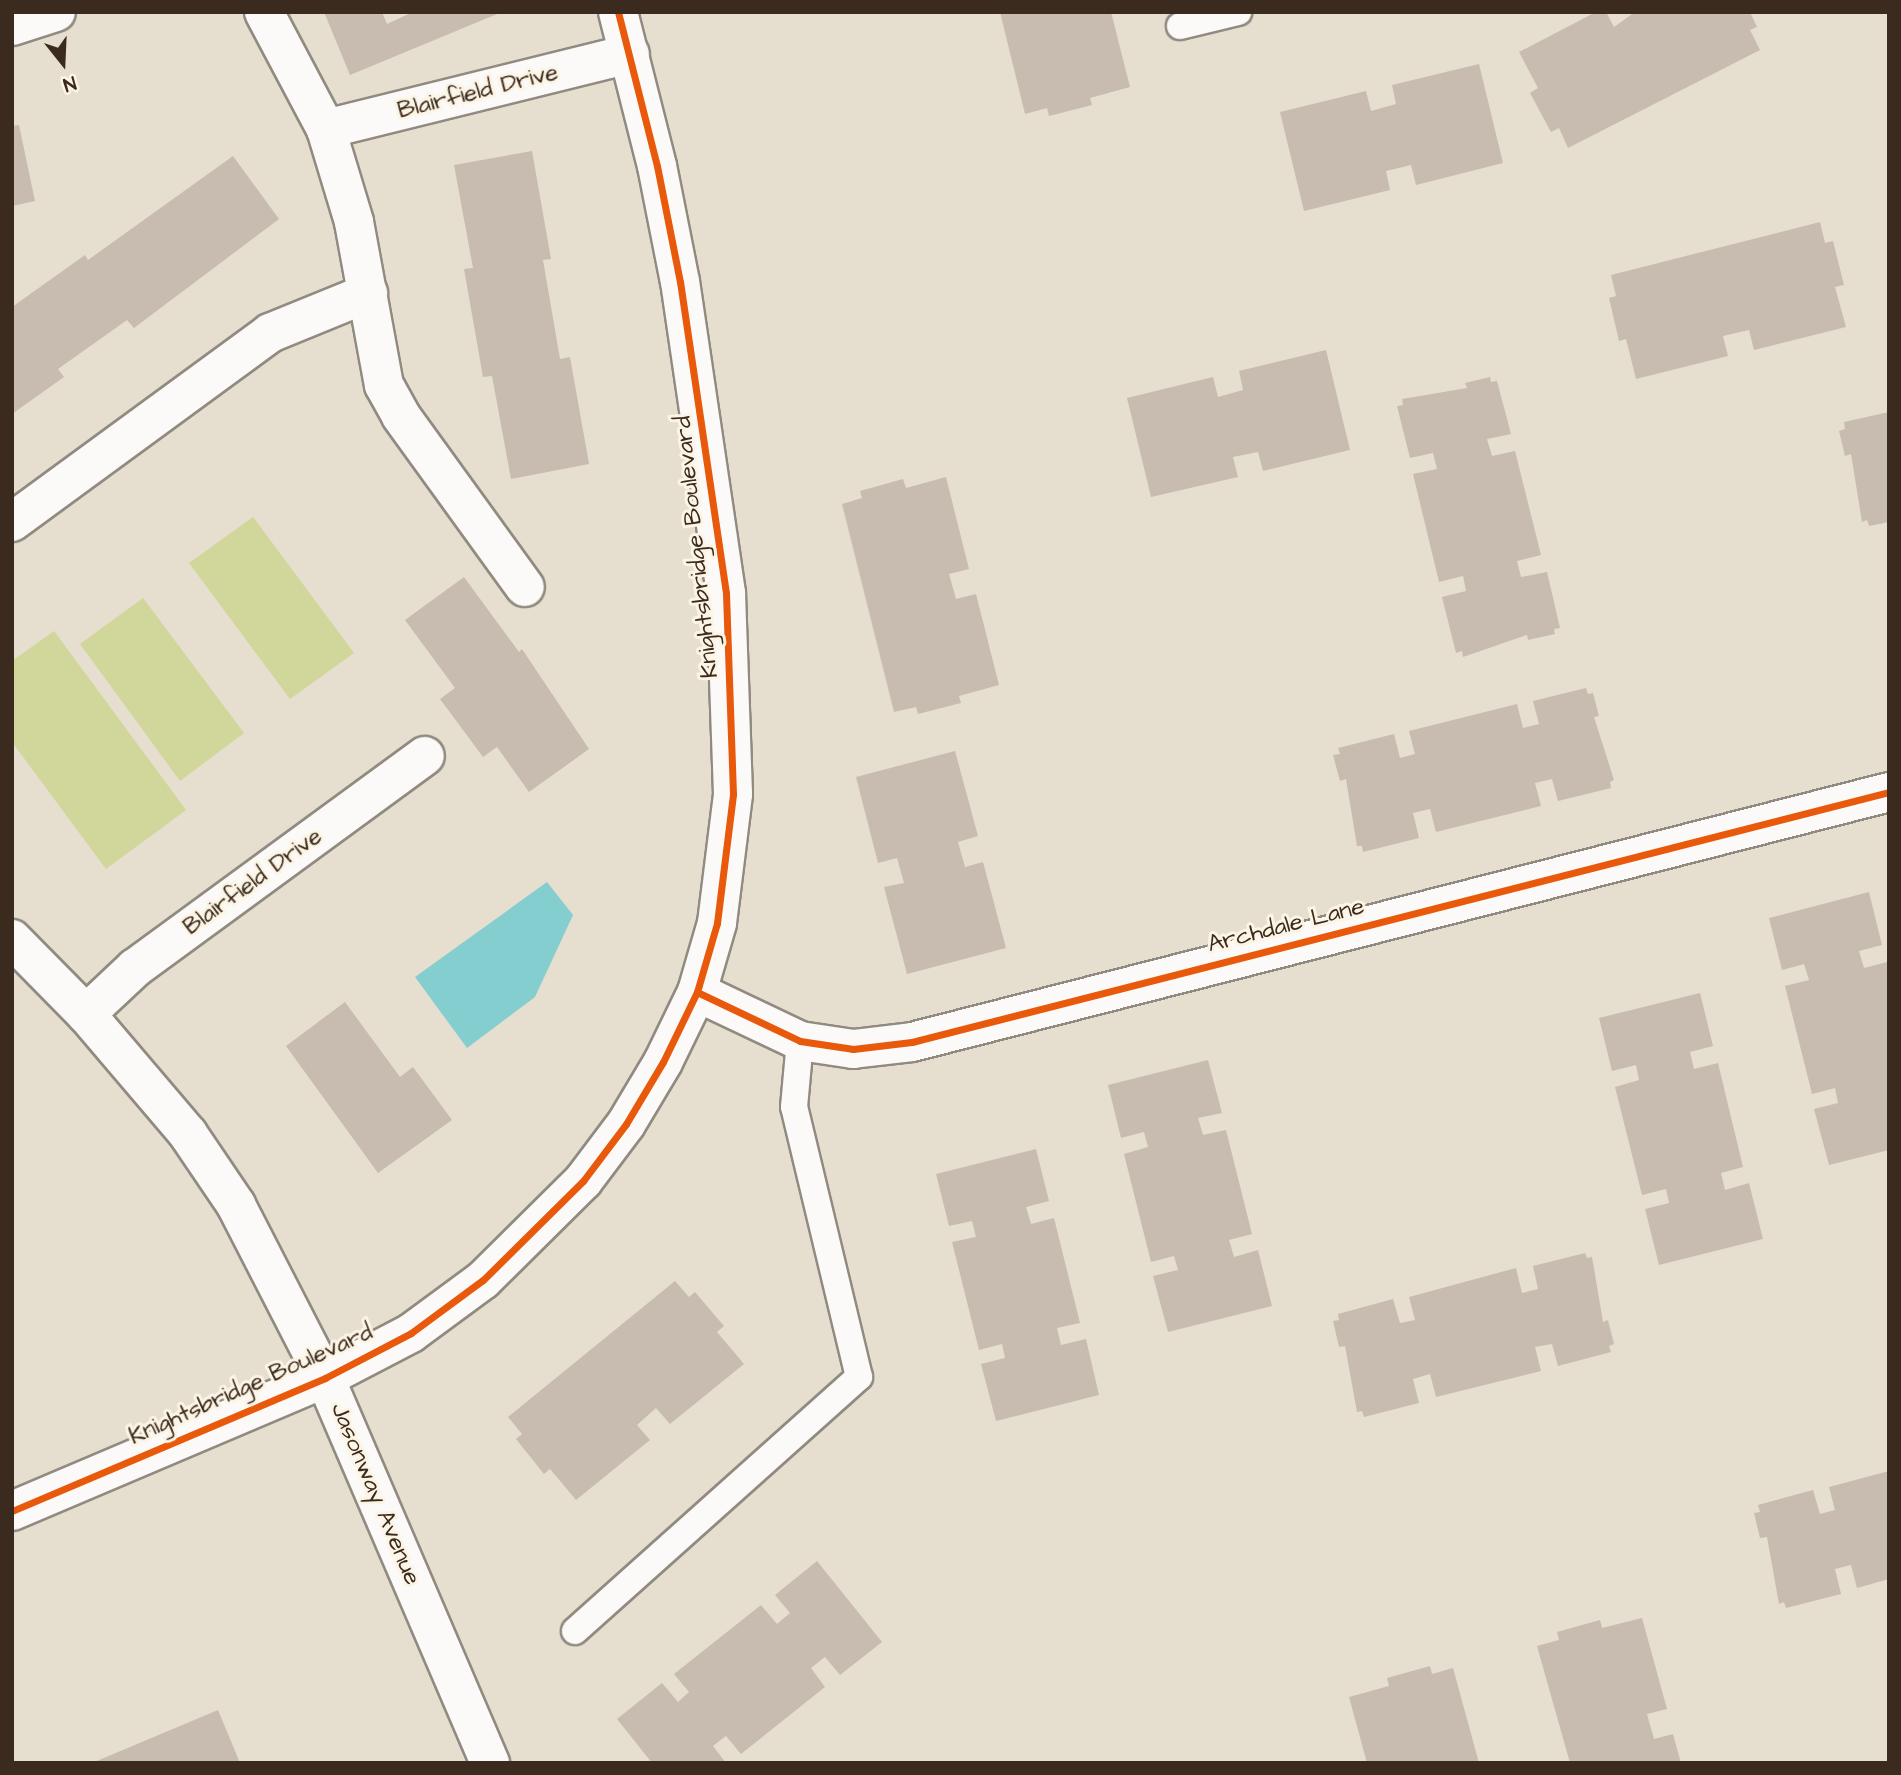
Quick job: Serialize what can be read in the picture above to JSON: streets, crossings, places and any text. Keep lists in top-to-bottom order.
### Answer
{
  "streets": {
    "street": [
      "Blairfield Drive",
      "Knightsbridge Boulevard",
      "Archdale Lane",
      "Jasonway Avenue"
    ]
  },
  "crossings": [
    ["Blairfield Drive", "Knightsbridge Boulevard"],
    ["Blairfield Drive", "Jasonway Avenue"],
    ["Knightsbridge Boulevard", "Archdale Lane"],
    ["Knightsbridge Boulevard", "Jasonway Avenue"]
  ],
  "north": "bottom"
}
